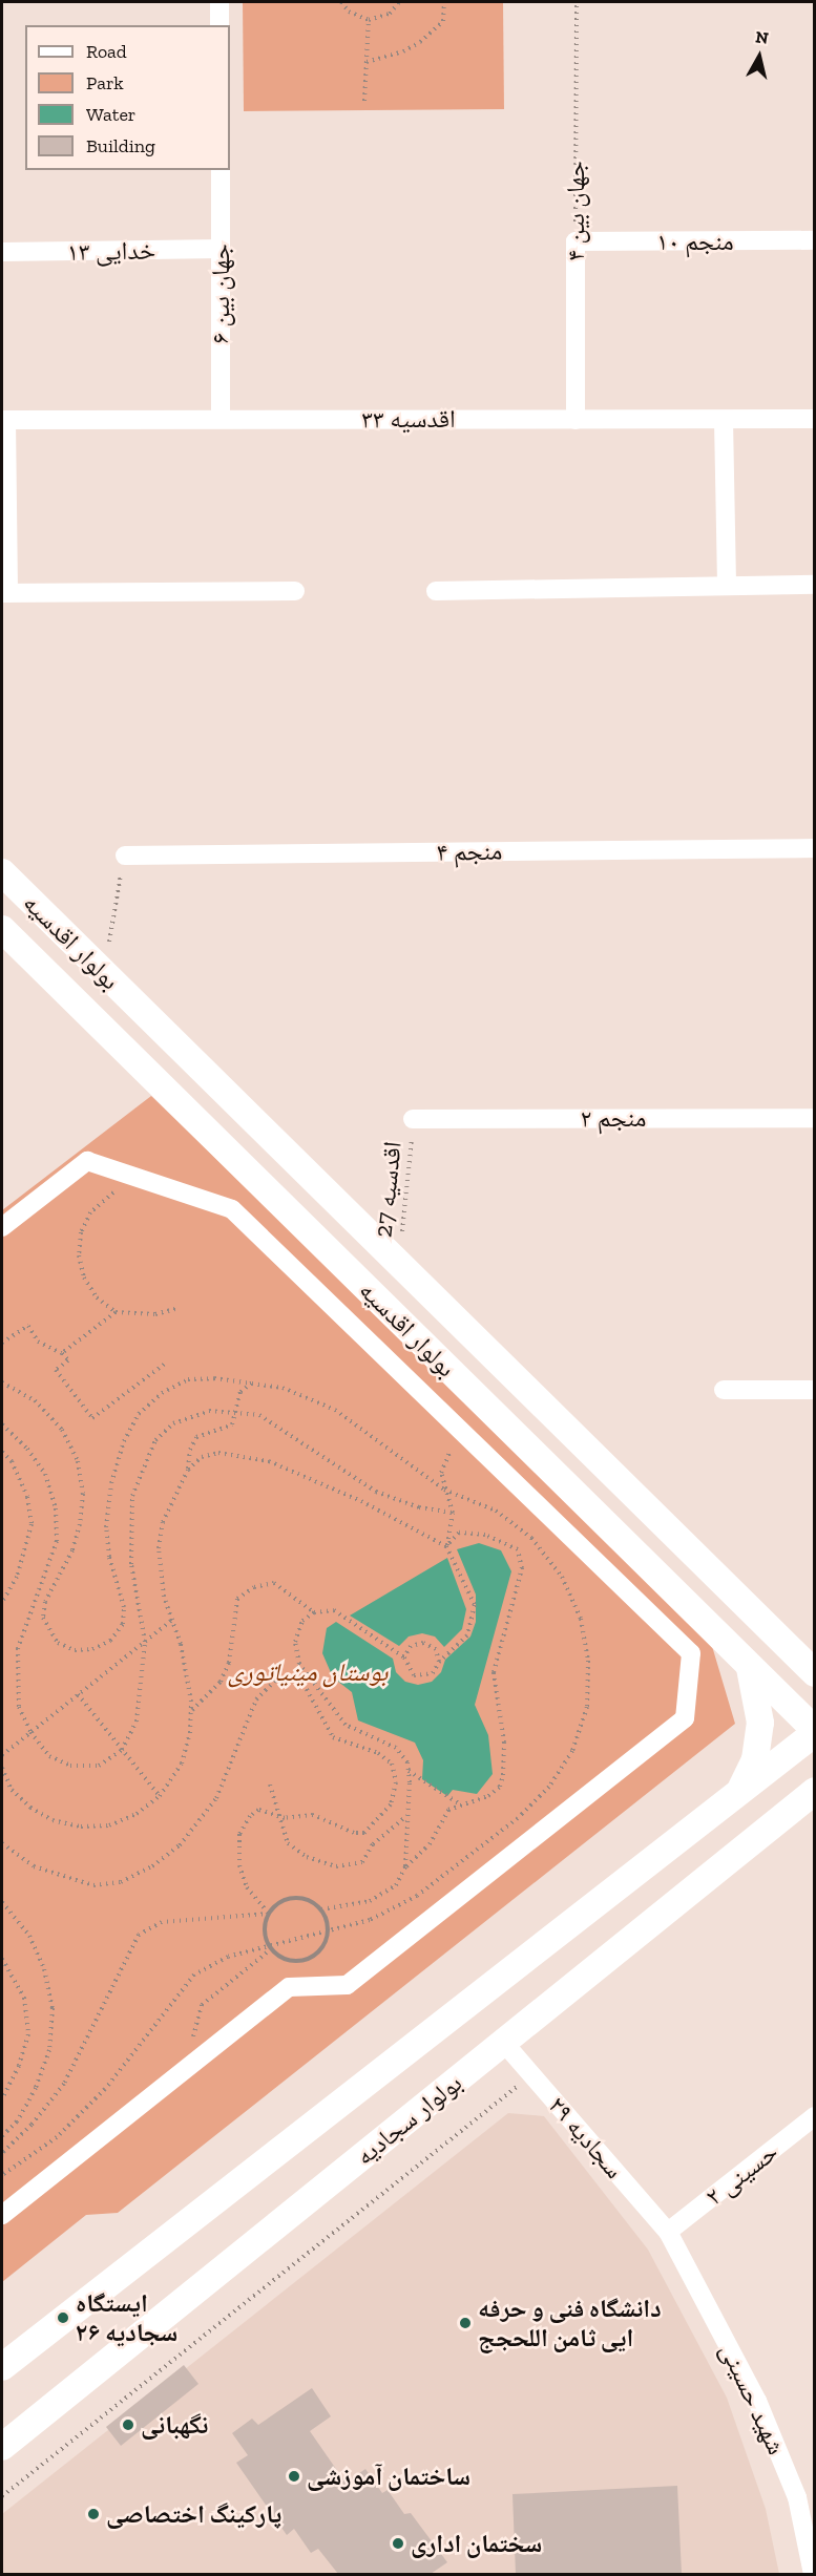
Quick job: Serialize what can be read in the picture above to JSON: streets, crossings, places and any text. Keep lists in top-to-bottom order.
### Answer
{
  "streets": {
    "main road": ["بولوار اقدسیه", "بولوار سجادیه"],
    "street": [
      "جهان بین ۴",
      "منجم ۱۰",
      "خدایی ۱۳",
      "جهان بین ۶",
      "اقدسیه ۳۳",
      "منجم ۴",
      "منجم ۲",
      "سجادیه ۲۹",
      "حسینی ۲",
      "شهید حسینی"
    ],
    "path": ["اقدسیه 27"]
  },
  "crossings": [
    ["جهان بین ۴", "منجم ۱۰"],
    ["جهان بین ۴", "اقدسیه ۳۳"],
    ["خدایی ۱۳", "جهان بین ۶"],
    ["جهان بین ۶", "اقدسیه ۳۳"],
    ["بولوار اقدسیه", "اقدسیه 27"],
    ["منجم ۲", "اقدسیه 27"],
    ["بولوار سجادیه", "سجادیه ۲۹"],
    ["سجادیه ۲۹", "حسینی ۲"],
    ["سجادیه ۲۹", "شهید حسینی"],
    ["حسینی ۲", "شهید حسینی"]
  ],
  "parks": ["بوستان مینیاتوری"],
  "places": [
    "ایستگاه سجادیه ۲۶",
    "دانشگاه فنی و حرفه ایی ثامن اللحجج",
    "نگهبانی",
    "ساختمان آموزشی",
    "پارکینگ اختصاصی",
    "سختمان اداری"
  ],
  "legend": [
    "Road",
    "Park",
    "Water",
    "Building"
  ],
  "north": "top"
}
